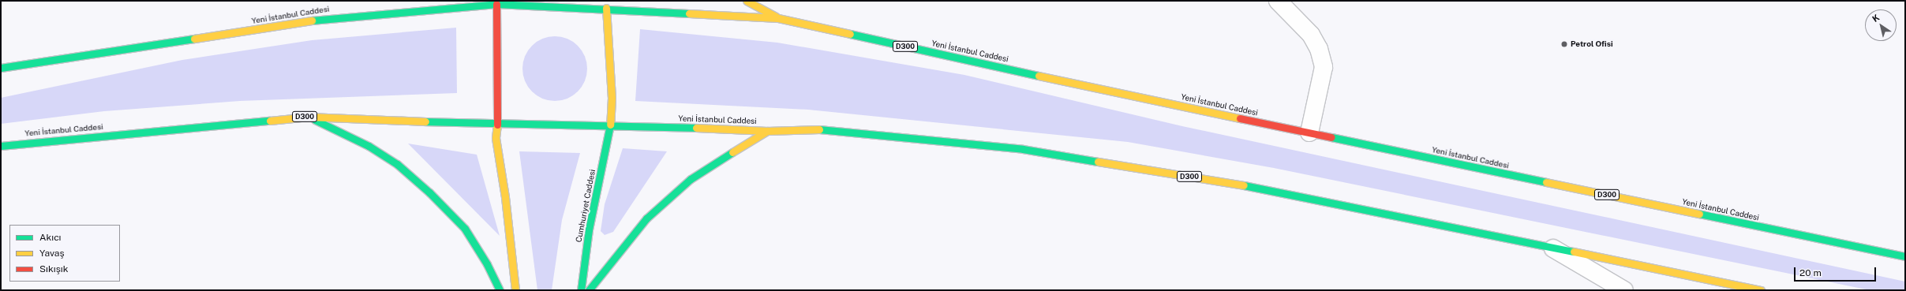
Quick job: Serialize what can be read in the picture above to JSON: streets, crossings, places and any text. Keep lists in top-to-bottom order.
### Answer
{
  "streets": {
    "main road": ["Yeni İstanbul Caddesi", "D300", "Cumhuriyet Caddesi"]
  },
  "crossings": [
    ["Yeni İstanbul Caddesi", "Cumhuriyet Caddesi"]
  ],
  "places": ["Petrol Ofisi"],
  "legend": ["Akıcı", "Yavaş", "Sıkışık"],
  "scale_bar": "20 m",
  "north": "top left"
}
